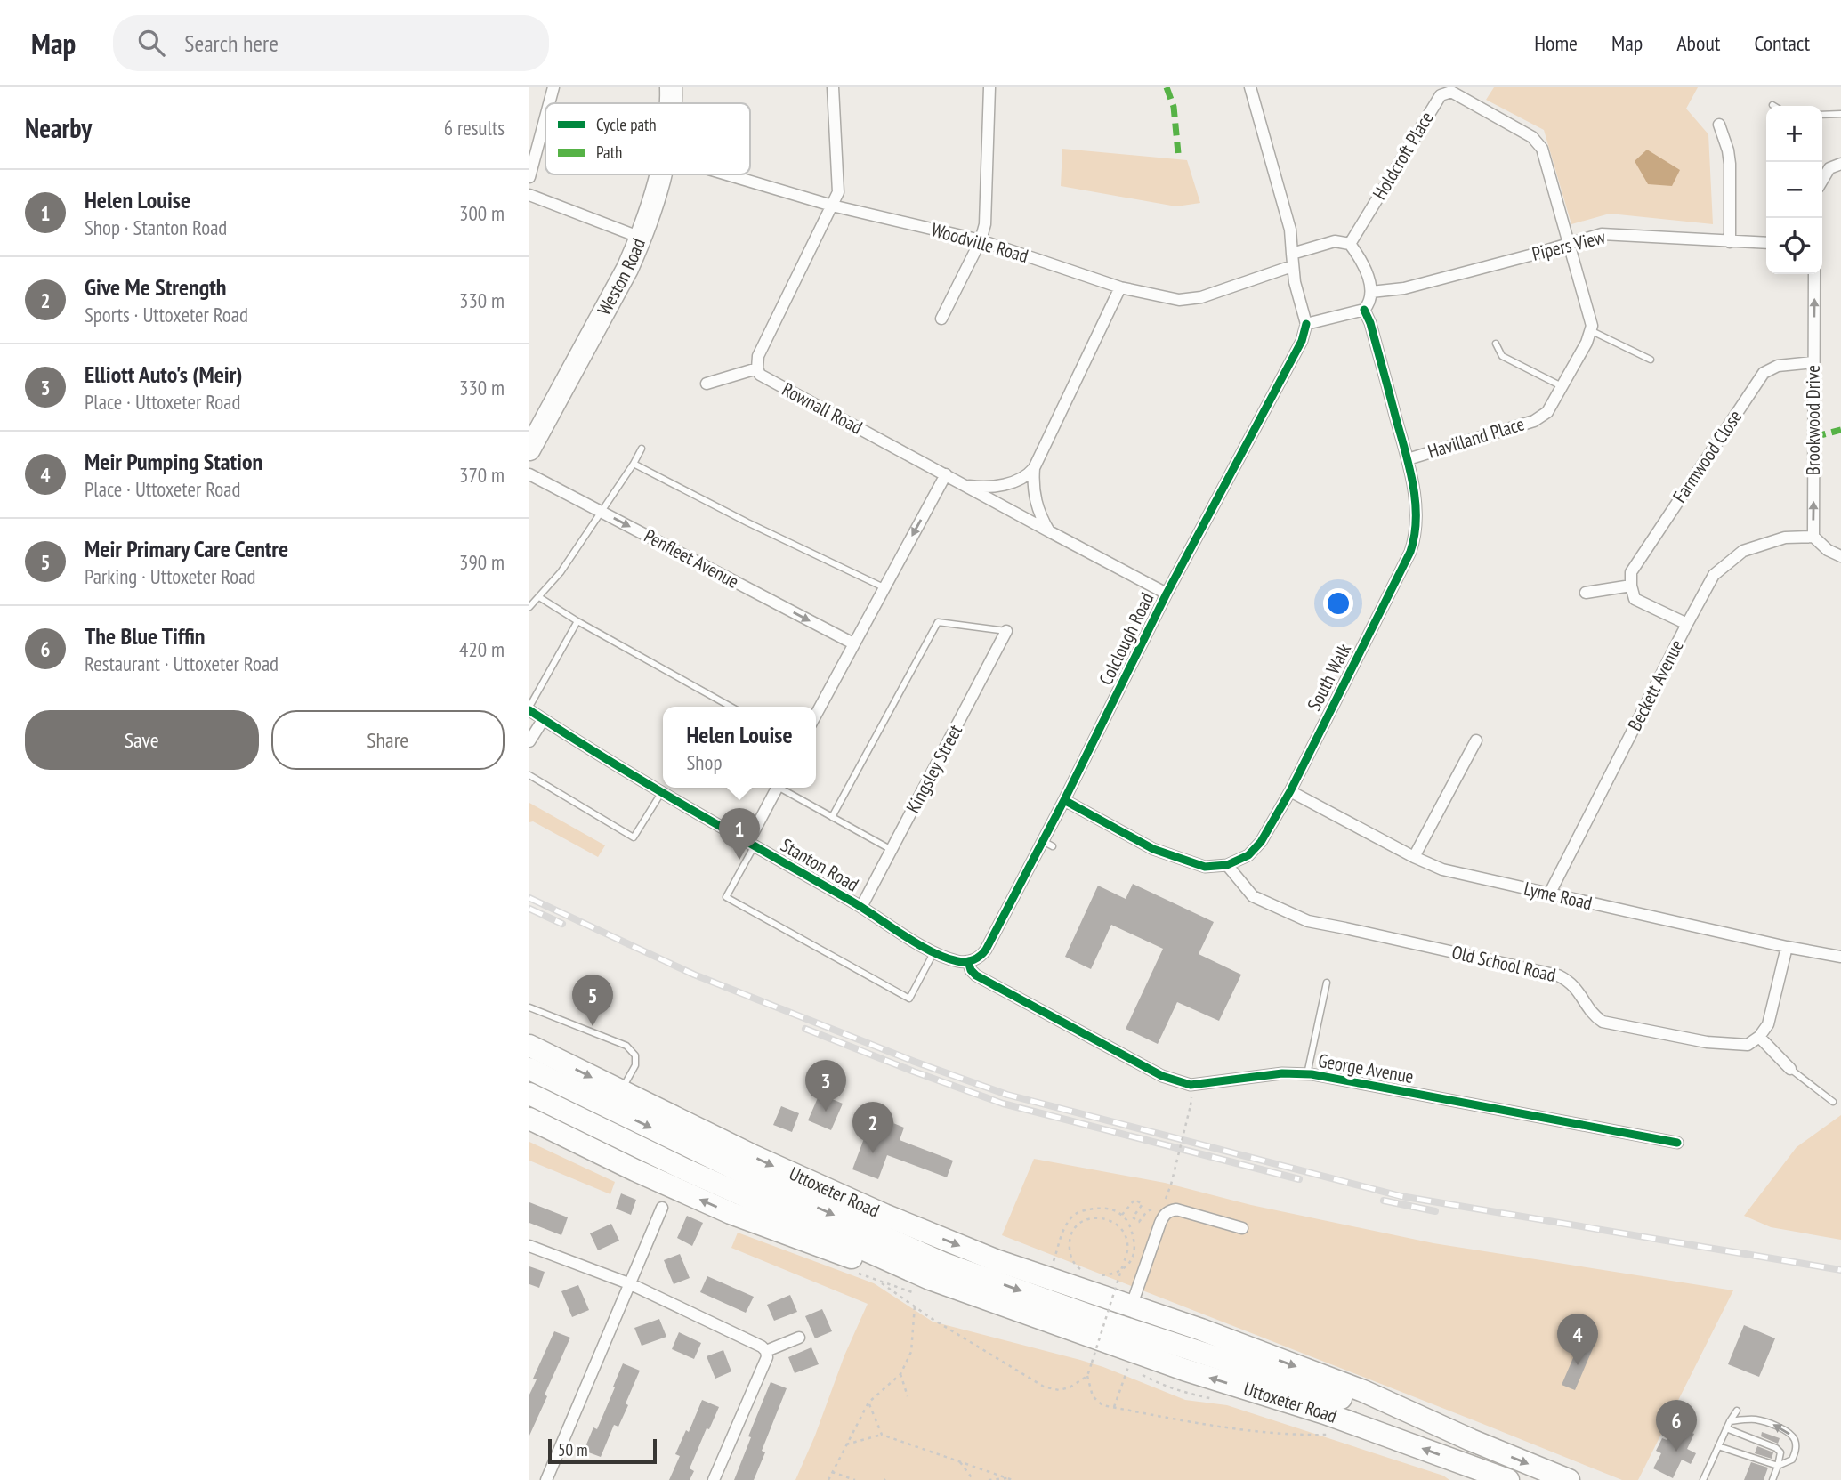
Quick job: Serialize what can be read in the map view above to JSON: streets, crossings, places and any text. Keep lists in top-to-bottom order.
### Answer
{
  "streets": {
    "highway": ["Weston Road", "Uttoxeter Road"],
    "street": [
      "Holdcroft Place",
      "Woodville Road",
      "Pipers View",
      "Rownall Road",
      "Brookwood Drive",
      "Havilland Place",
      "Farmwood Close",
      "Penfleet Avenue",
      "Colclough Road",
      "South Walk",
      "Beckett Avenue",
      "Kingsley Street",
      "Stanton Road",
      "Lyme Road",
      "Old School Road",
      "George Avenue"
    ]
  },
  "crossings": [
    ["Holdcroft Place", "Woodville Road"],
    ["Holdcroft Place", "Pipers View"],
    ["Holdcroft Place", "Colclough Road"],
    ["Holdcroft Place", "South Walk"],
    ["Woodville Road", "Pipers View"],
    ["Woodville Road", "Colclough Road"],
    ["Woodville Road", "South Walk"],
    ["Pipers View", "Colclough Road"],
    ["Pipers View", "South Walk"],
    ["Rownall Road", "Colclough Road"],
    ["Brookwood Drive", "Farmwood Close"],
    ["Brookwood Drive", "Beckett Avenue"],
    ["Havilland Place", "South Walk"],
    ["Colclough Road", "South Walk"],
    ["Colclough Road", "Stanton Road"],
    ["Colclough Road", "George Avenue"],
    ["South Walk", "Lyme Road"],
    ["South Walk", "Old School Road"],
    ["Beckett Avenue", "Lyme Road"],
    ["Kingsley Street", "Stanton Road"],
    ["Stanton Road", "George Avenue"]
  ],
  "one_way": ["Brookwood Drive", "Penfleet Avenue"],
  "legend": ["Cycle path", "Path"],
  "scale_bar": "50 m",
  "page": {
    "header": "Map",
    "search": "Search here",
    "nav": [
      "Home",
      "Map",
      "About",
      "Contact"
    ],
    "heading": ["Nearby", "6 results"],
    "map_buttons": ["+", "−"],
    "list": [
      {
        "mark": "1",
        "name": "Helen Louise",
        "note": "Shop · Stanton Road",
        "value": "300 m"
      },
      {
        "mark": "2",
        "name": "Give Me Strength",
        "note": "Sports · Uttoxeter Road",
        "value": "330 m"
      },
      {
        "mark": "3",
        "name": "Elliott Auto's (Meir)",
        "note": "Place · Uttoxeter Road",
        "value": "330 m"
      },
      {
        "mark": "4",
        "name": "Meir Pumping Station",
        "note": "Place · Uttoxeter Road",
        "value": "370 m"
      },
      {
        "mark": "5",
        "name": "Meir Primary Care Centre",
        "note": "Parking · Uttoxeter Road",
        "value": "390 m"
      },
      {
        "mark": "6",
        "name": "The Blue Tiffin",
        "note": "Restaurant · Uttoxeter Road",
        "value": "420 m"
      }
    ],
    "buttons": ["Save", "Share"],
    "popup": ["Helen Louise", "Shop"],
    "pins": [
      "1",
      "5",
      "3",
      "2",
      "4",
      "6"
    ],
    "scale": "50 m"
  }
}
